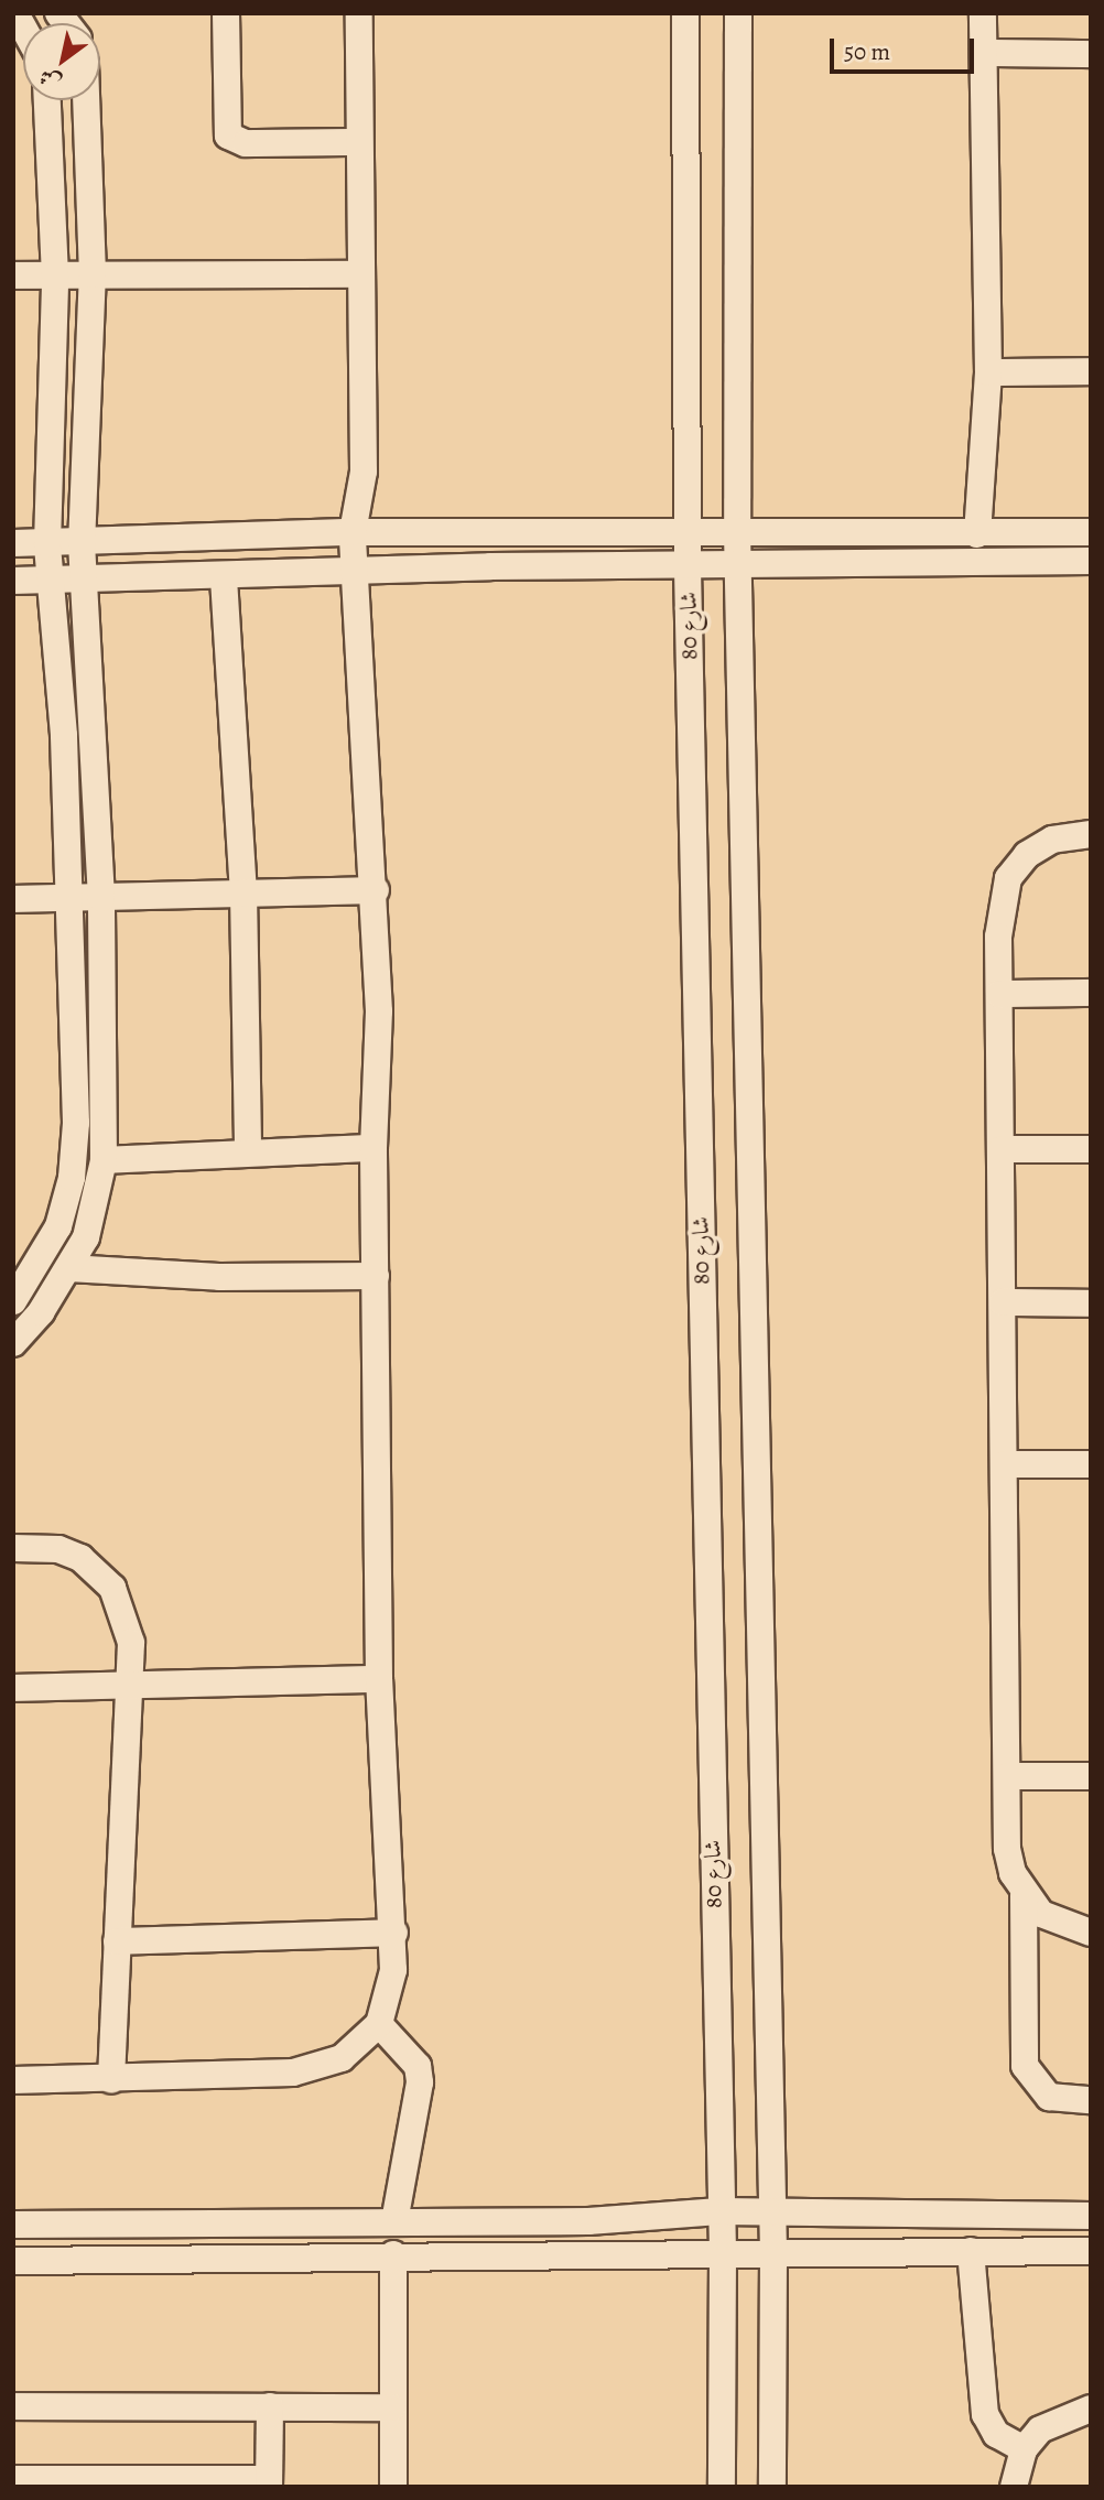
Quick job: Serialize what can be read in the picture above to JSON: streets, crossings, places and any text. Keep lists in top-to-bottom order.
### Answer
{
  "streets": {
    "street": ["شارع 80"]
  },
  "scale_bar": "50 m",
  "north": "bottom left"
}
